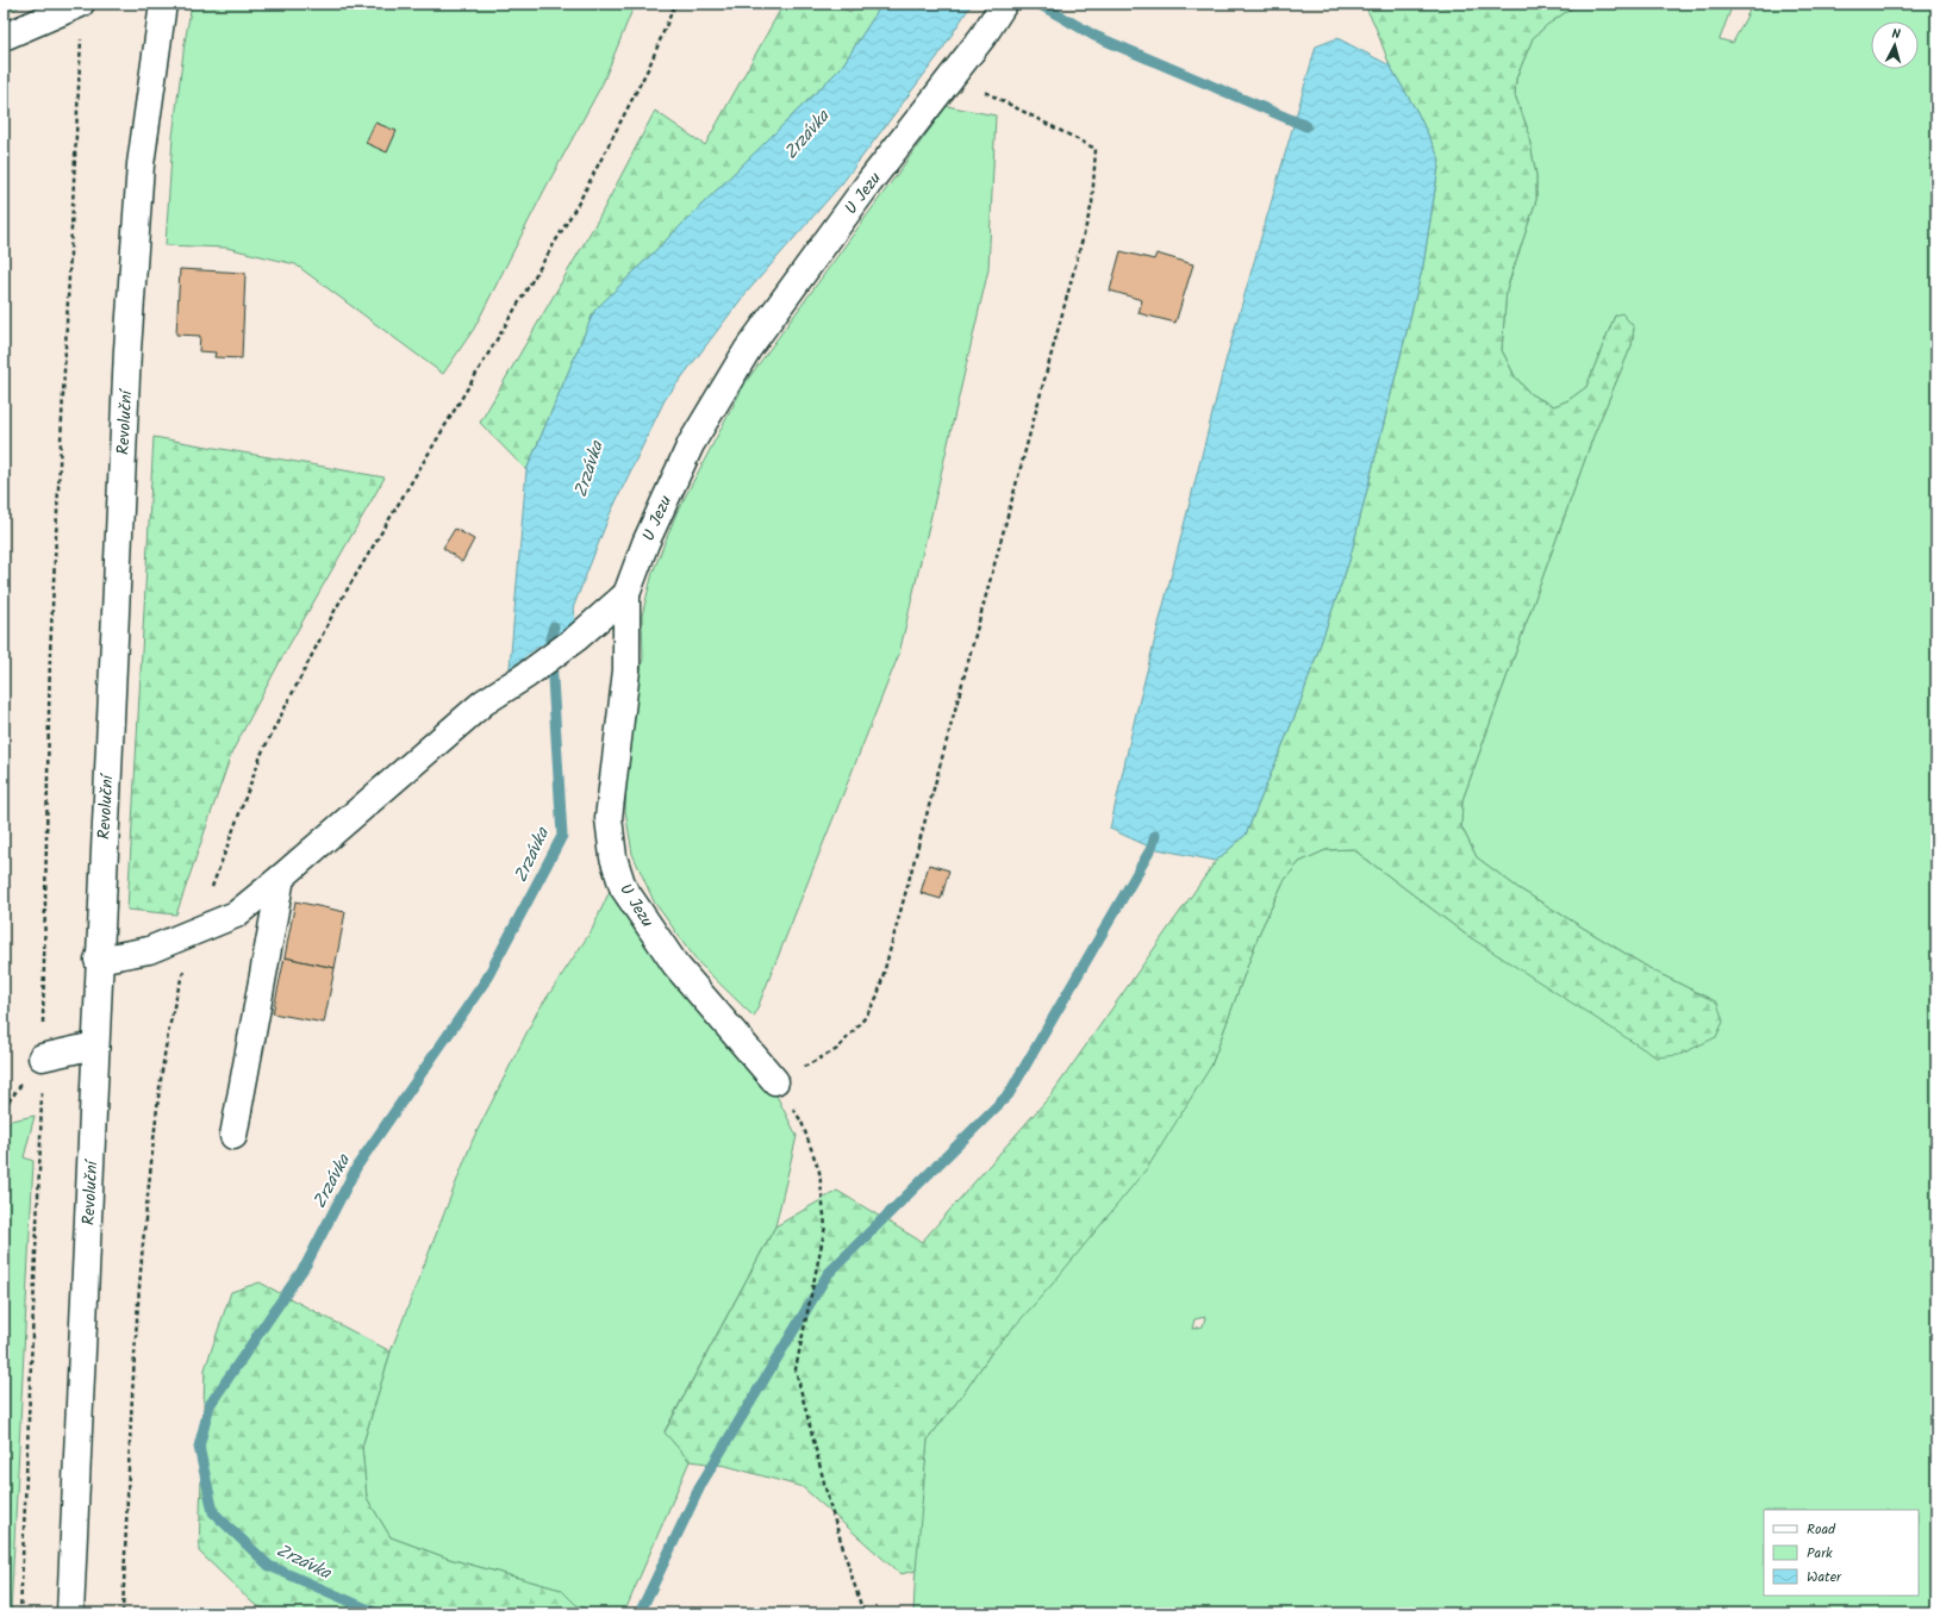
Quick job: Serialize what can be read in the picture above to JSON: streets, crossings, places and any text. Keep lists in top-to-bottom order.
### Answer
{
  "streets": {
    "main road": ["U Jezu", "Revoluční"]
  },
  "water": ["Zrzávka"],
  "legend": ["Road", "Park", "Water"],
  "north": "top"
}
